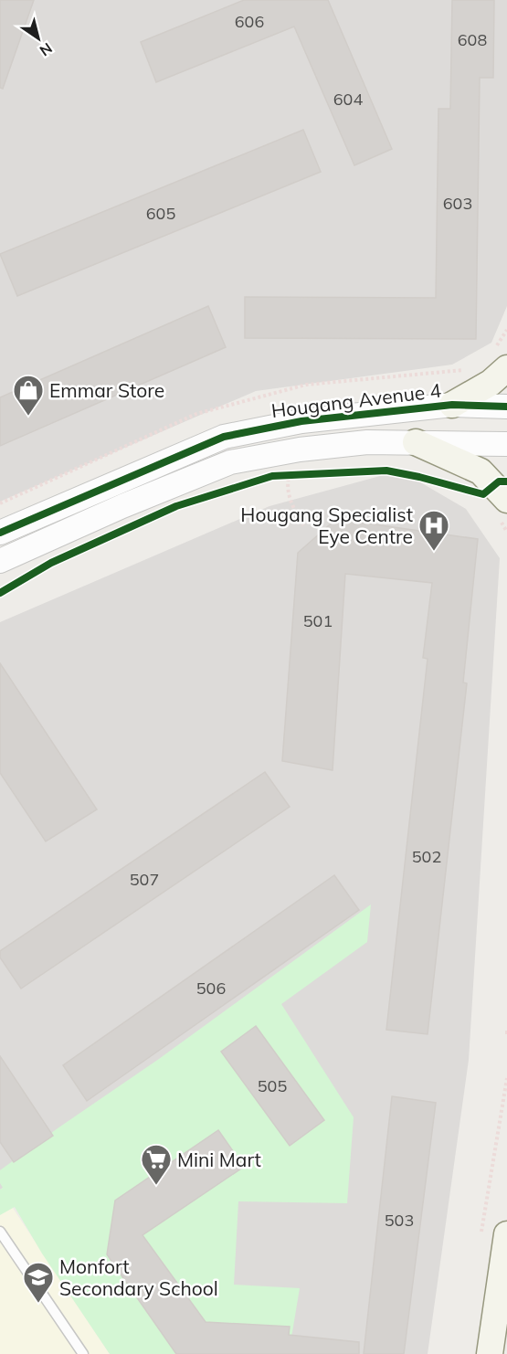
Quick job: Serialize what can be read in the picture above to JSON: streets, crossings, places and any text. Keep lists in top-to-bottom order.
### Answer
{
  "streets": {
    "street": ["Hougang Avenue 4"]
  },
  "places": {
    "shop": ["Emmar Store"],
    "hospital": ["Hougang Specialist Eye Centre"],
    "supermarket": ["Mini Mart"],
    "school or university": ["Monfort Secondary School"]
  },
  "house_numbers": [
    "606",
    "608",
    "604",
    "603",
    "605",
    "501",
    "502",
    "507",
    "506",
    "505",
    "503"
  ],
  "north": "bottom right"
}
